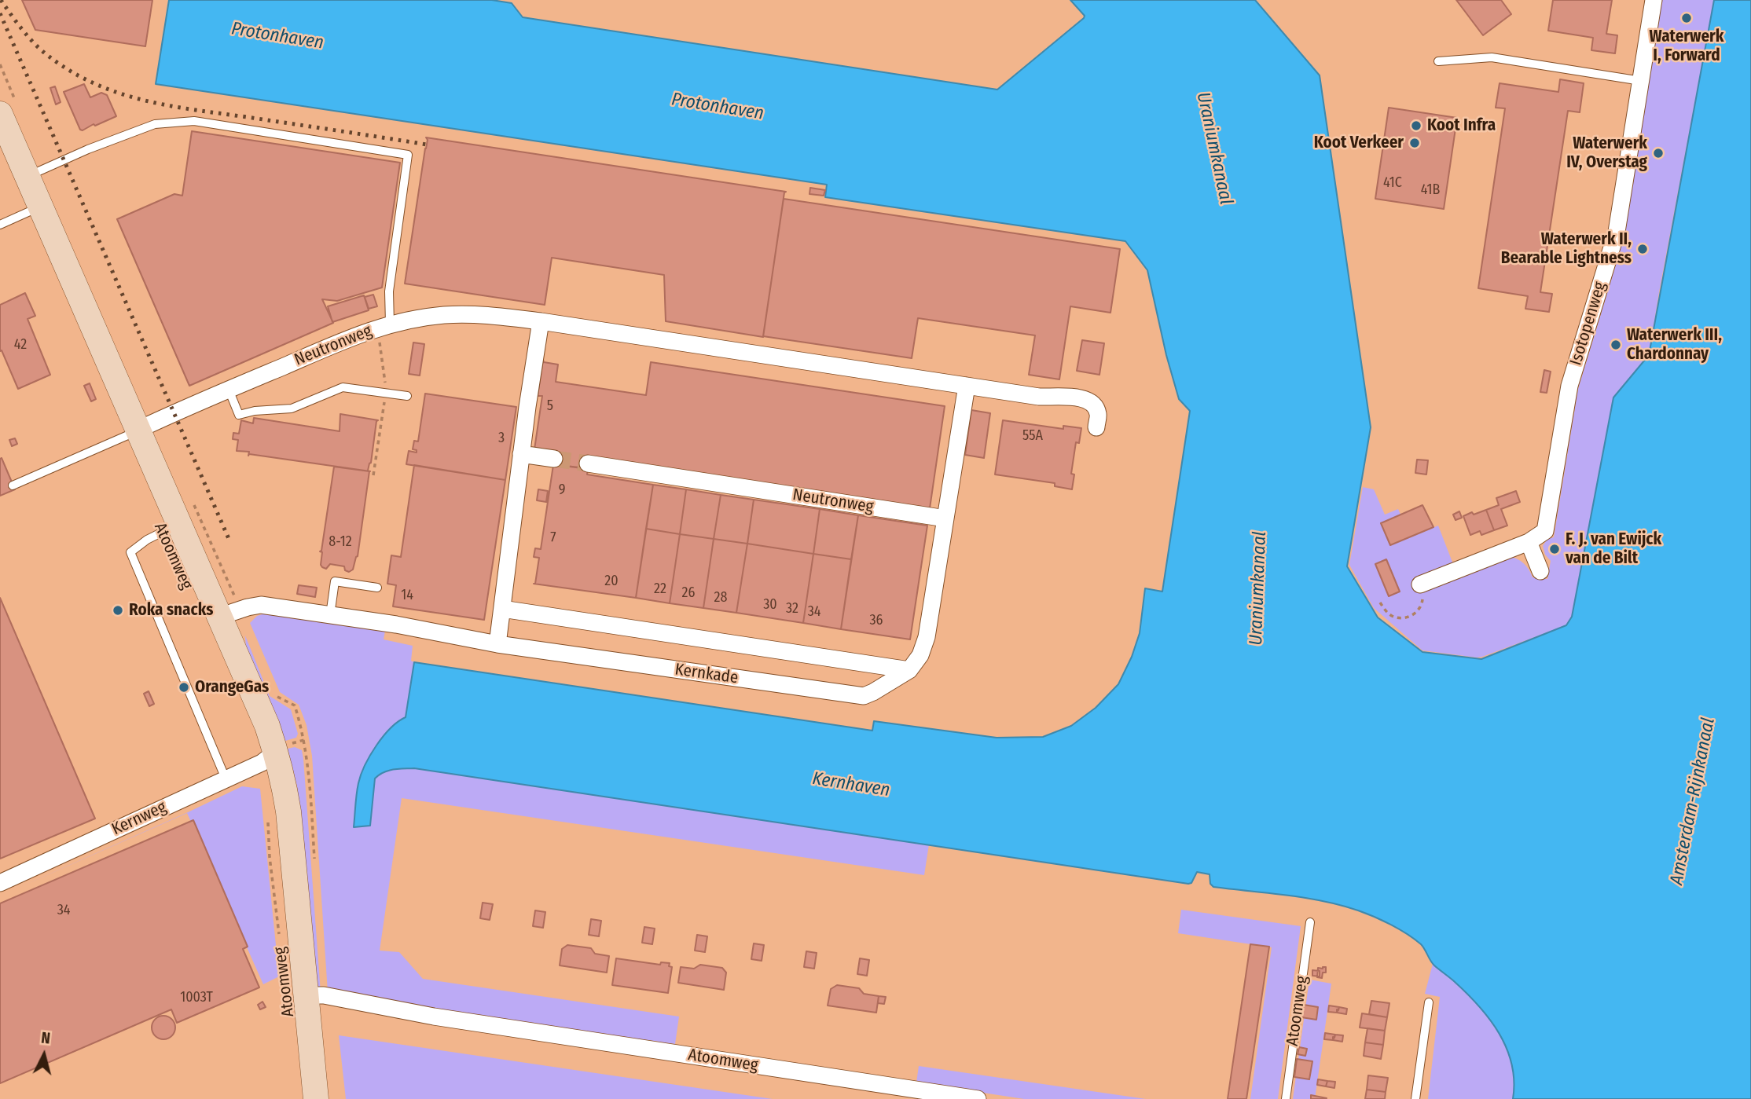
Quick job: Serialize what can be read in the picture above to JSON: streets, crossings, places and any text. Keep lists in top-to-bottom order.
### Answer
{
  "streets": {
    "street": [
      "Isotopenweg",
      "Neutronweg",
      "Atoomweg",
      "Kernkade",
      "Kernweg"
    ]
  },
  "crossings": [
    ["Neutronweg", "Atoomweg"],
    ["Neutronweg", "Kernkade"],
    ["Atoomweg", "Kernkade"],
    ["Atoomweg", "Kernweg"]
  ],
  "water": [
    "Protonhaven",
    "Uraniumkanaal",
    "Kernhaven",
    "Amsterdam-Rijnkanaal"
  ],
  "places": [
    "Waterwerk I, Forward",
    "Koot Infra",
    "Koot Verkeer",
    "Waterwerk IV, Overstag",
    "Waterwerk II, Bearable Lightness",
    "Waterwerk III, Chardonnay",
    "F. J. van Ewijck van de Bilt",
    "Roka snacks",
    "OrangeGas"
  ],
  "house_numbers": [
    "41C",
    "41B",
    "42",
    "5",
    "55A",
    "3",
    "9",
    "7",
    "8-12",
    "20",
    "22",
    "26",
    "14",
    "28",
    "30",
    "32",
    "34",
    "36",
    "34",
    "1003T"
  ],
  "north": "top"
}
